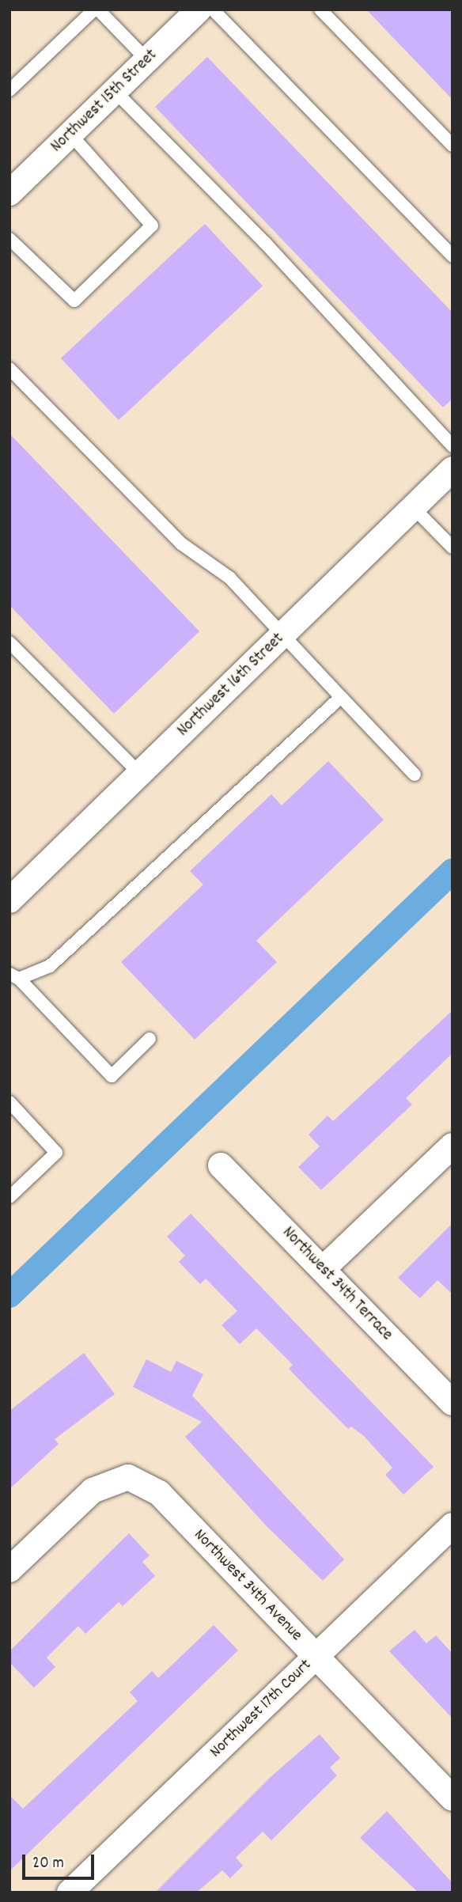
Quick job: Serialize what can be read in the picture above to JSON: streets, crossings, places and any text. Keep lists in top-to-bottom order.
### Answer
{
  "streets": {
    "street": [
      "Northwest 15th Street",
      "Northwest 16th Street",
      "Northwest 34th Terrace",
      "Northwest 34th Avenue",
      "Northwest 17th Court"
    ]
  },
  "crossings": [
    ["Northwest 34th Avenue", "Northwest 17th Court"]
  ],
  "scale_bar": "20 m"
}
